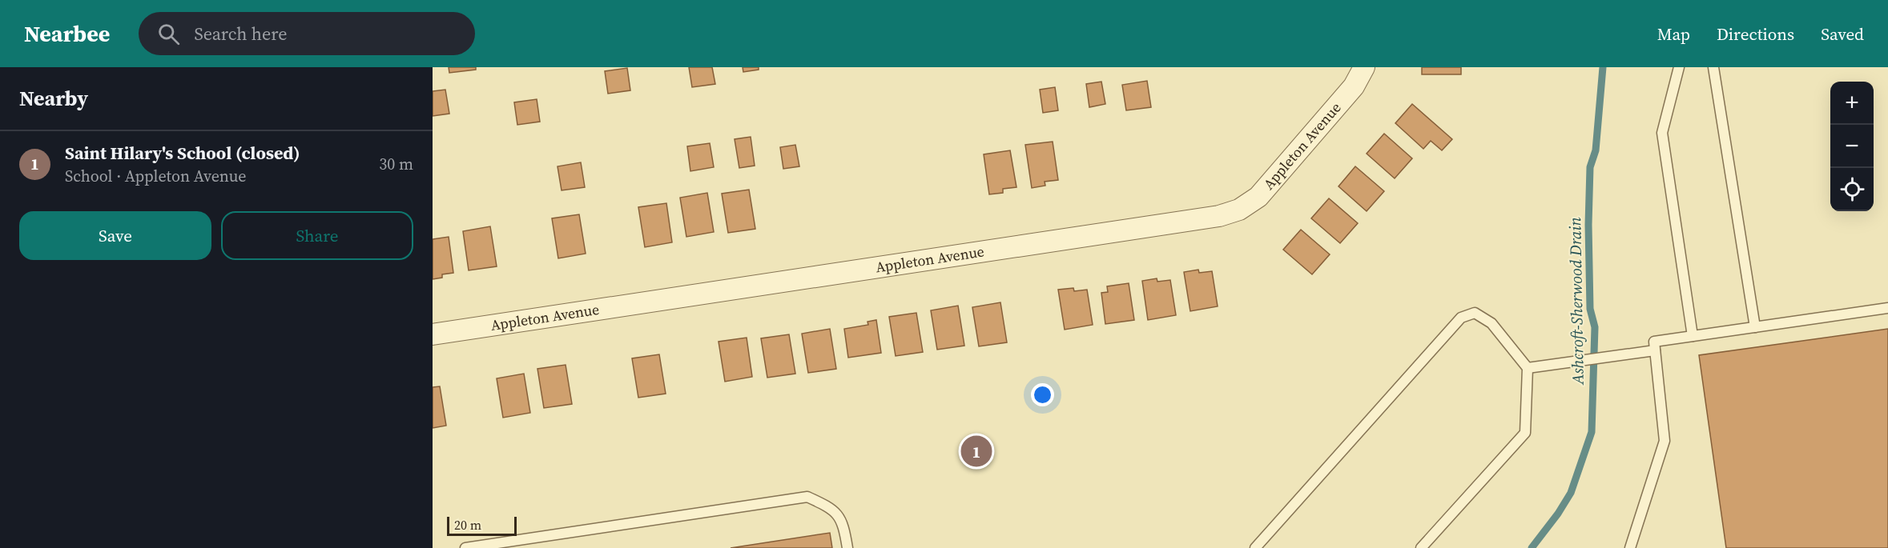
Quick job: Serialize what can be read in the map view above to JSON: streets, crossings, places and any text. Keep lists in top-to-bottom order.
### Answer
{
  "streets": {
    "street": ["Appleton Avenue"]
  },
  "water": ["Ashcroft-Sherwood Drain"],
  "scale_bar": "20 m",
  "page": {
    "header": "Nearbee",
    "search": "Search here",
    "nav": ["Map", "Directions", "Saved"],
    "heading": "Nearby",
    "map_buttons": ["+", "−"],
    "list": [
      {
        "mark": "1",
        "name": "Saint Hilary's School (closed)",
        "note": "School · Appleton Avenue",
        "value": "30 m"
      }
    ],
    "buttons": ["Save", "Share"],
    "pins": "1",
    "scale": "20 m"
  }
}
